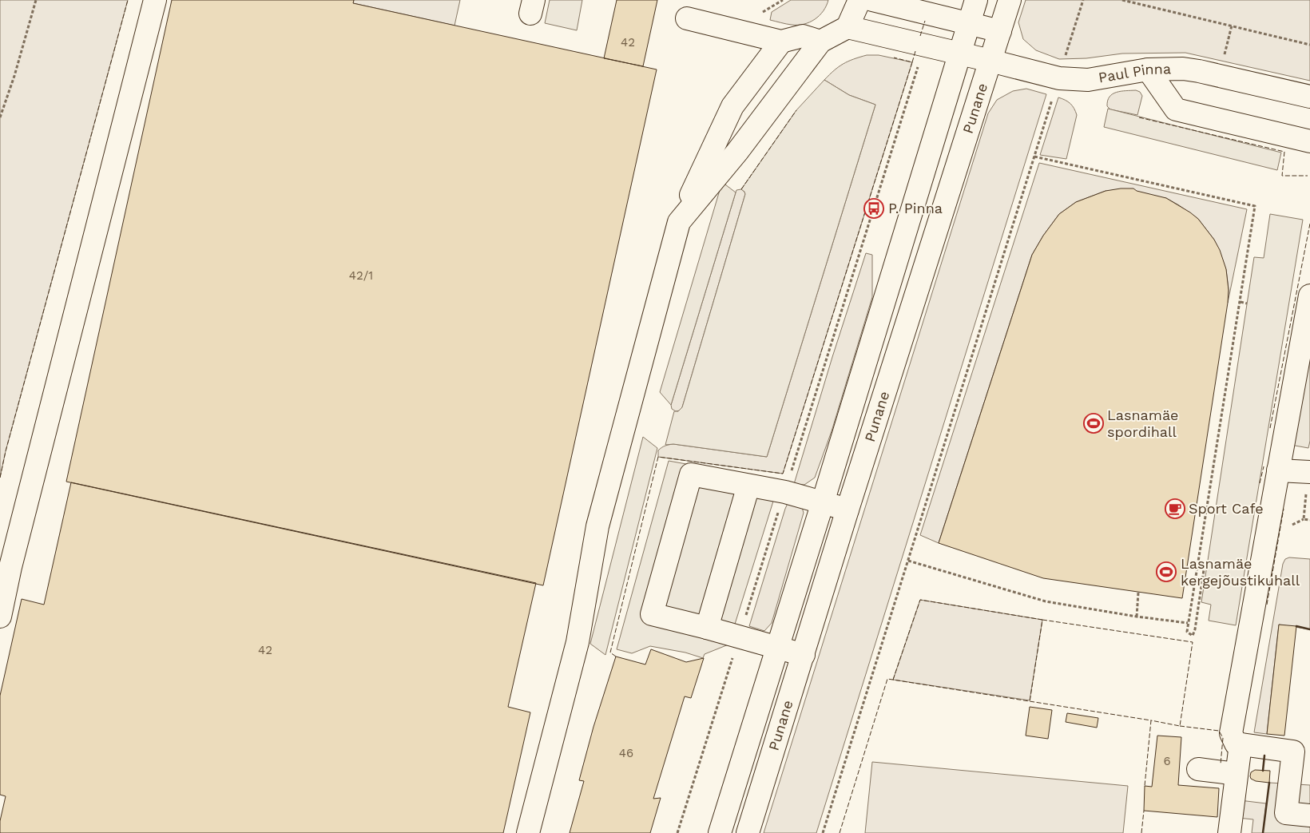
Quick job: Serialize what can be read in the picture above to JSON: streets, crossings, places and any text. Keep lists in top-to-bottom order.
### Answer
{
  "streets": {
    "main road": ["Paul Pinna", "Punane"]
  },
  "crossings": [
    ["Paul Pinna", "Punane"]
  ],
  "places": {
    "bus stop": ["P. Pinna"],
    "sports": ["Lasnamäe spordihall", "Lasnamäe kergejõustikuhall"],
    "cafe": ["Sport Cafe"]
  },
  "house_numbers": [
    "42",
    "42/1",
    "42",
    "46",
    "6"
  ]
}
